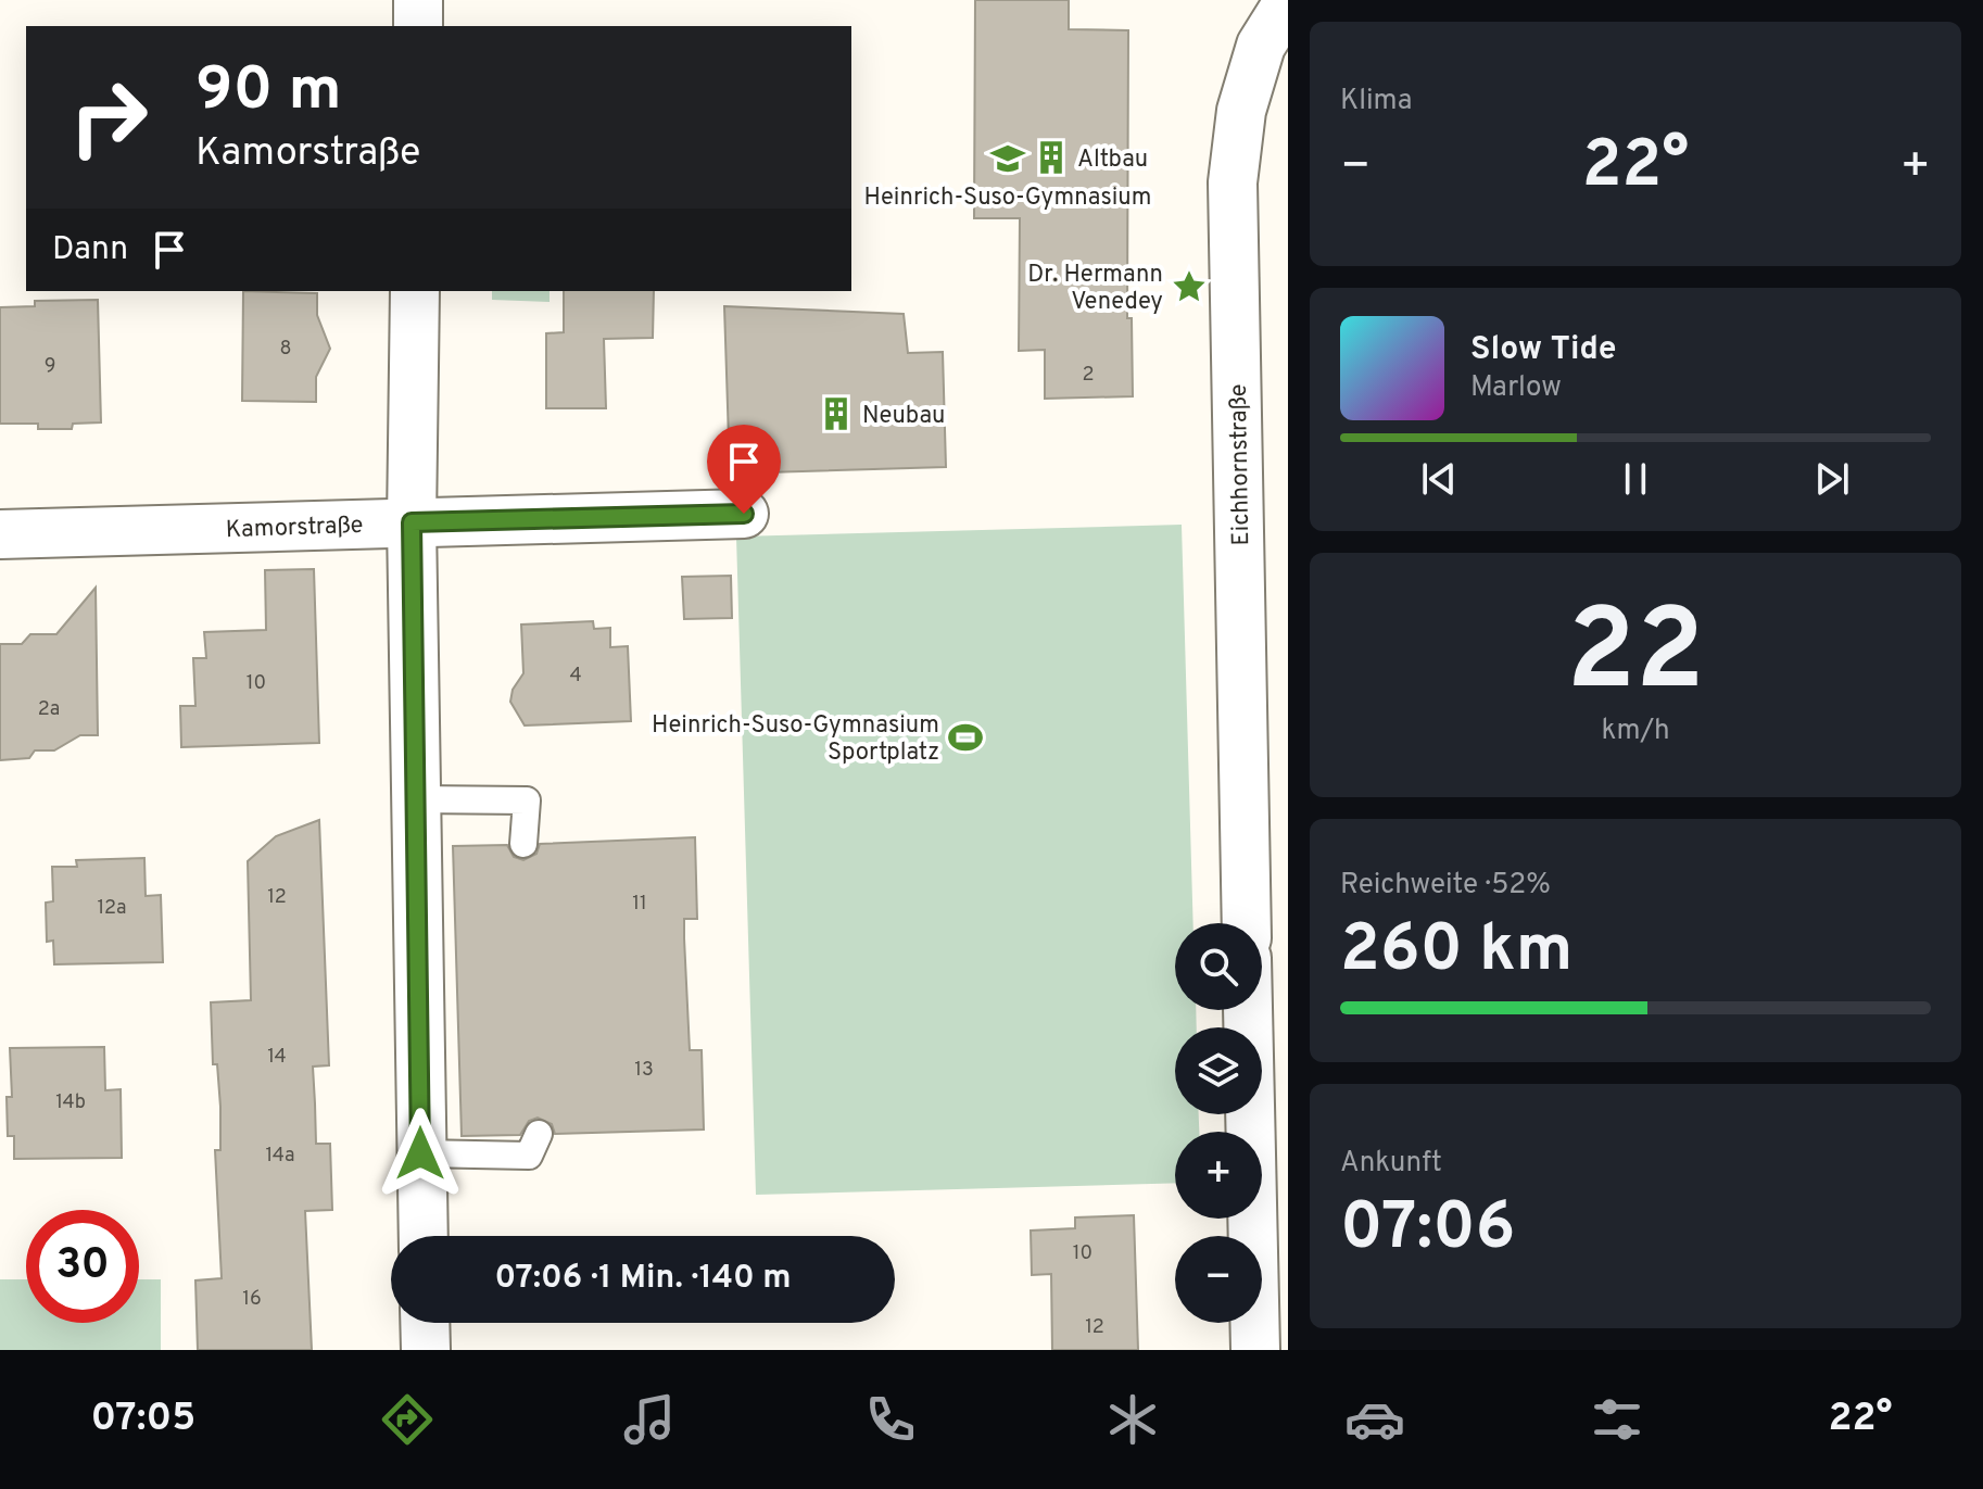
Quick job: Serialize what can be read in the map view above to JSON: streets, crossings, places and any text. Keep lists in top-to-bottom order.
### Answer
{
  "streets": {
    "street": ["Eichhornstraße", "Kamorstraße"]
  },
  "places": {
    "building": ["Altbau", "Neubau"],
    "school or university": ["Heinrich-Suso-Gymnasium"],
    "place": ["Dr. Hermann Venedey"],
    "sports": ["Heinrich-Suso-Gymnasium Sportplatz"]
  },
  "house_numbers": [
    "8",
    "9",
    "2",
    "4",
    "10",
    "2a",
    "12",
    "11",
    "12a",
    "14",
    "13",
    "14b",
    "14a",
    "10",
    "16",
    "12"
  ],
  "page": {
    "tile": [
      "Klima",
      ["22", "km/h"],
      ["Reichweite · 52%", "260 km"],
      ["Ankunft", "07:06"]
    ],
    "turn": ["90 m", "Kamorstraße"],
    "heat": ["−", "22°", "+"],
    "then": "Dann",
    "song": ["Slow Tide", "Marlow"],
    "map_buttons": ["+", "−"],
    "limit": "30",
    "trip": "07:06 · 1 Min. · 140 m",
    "tabs": ["07:05", "22°"]
  }
}
